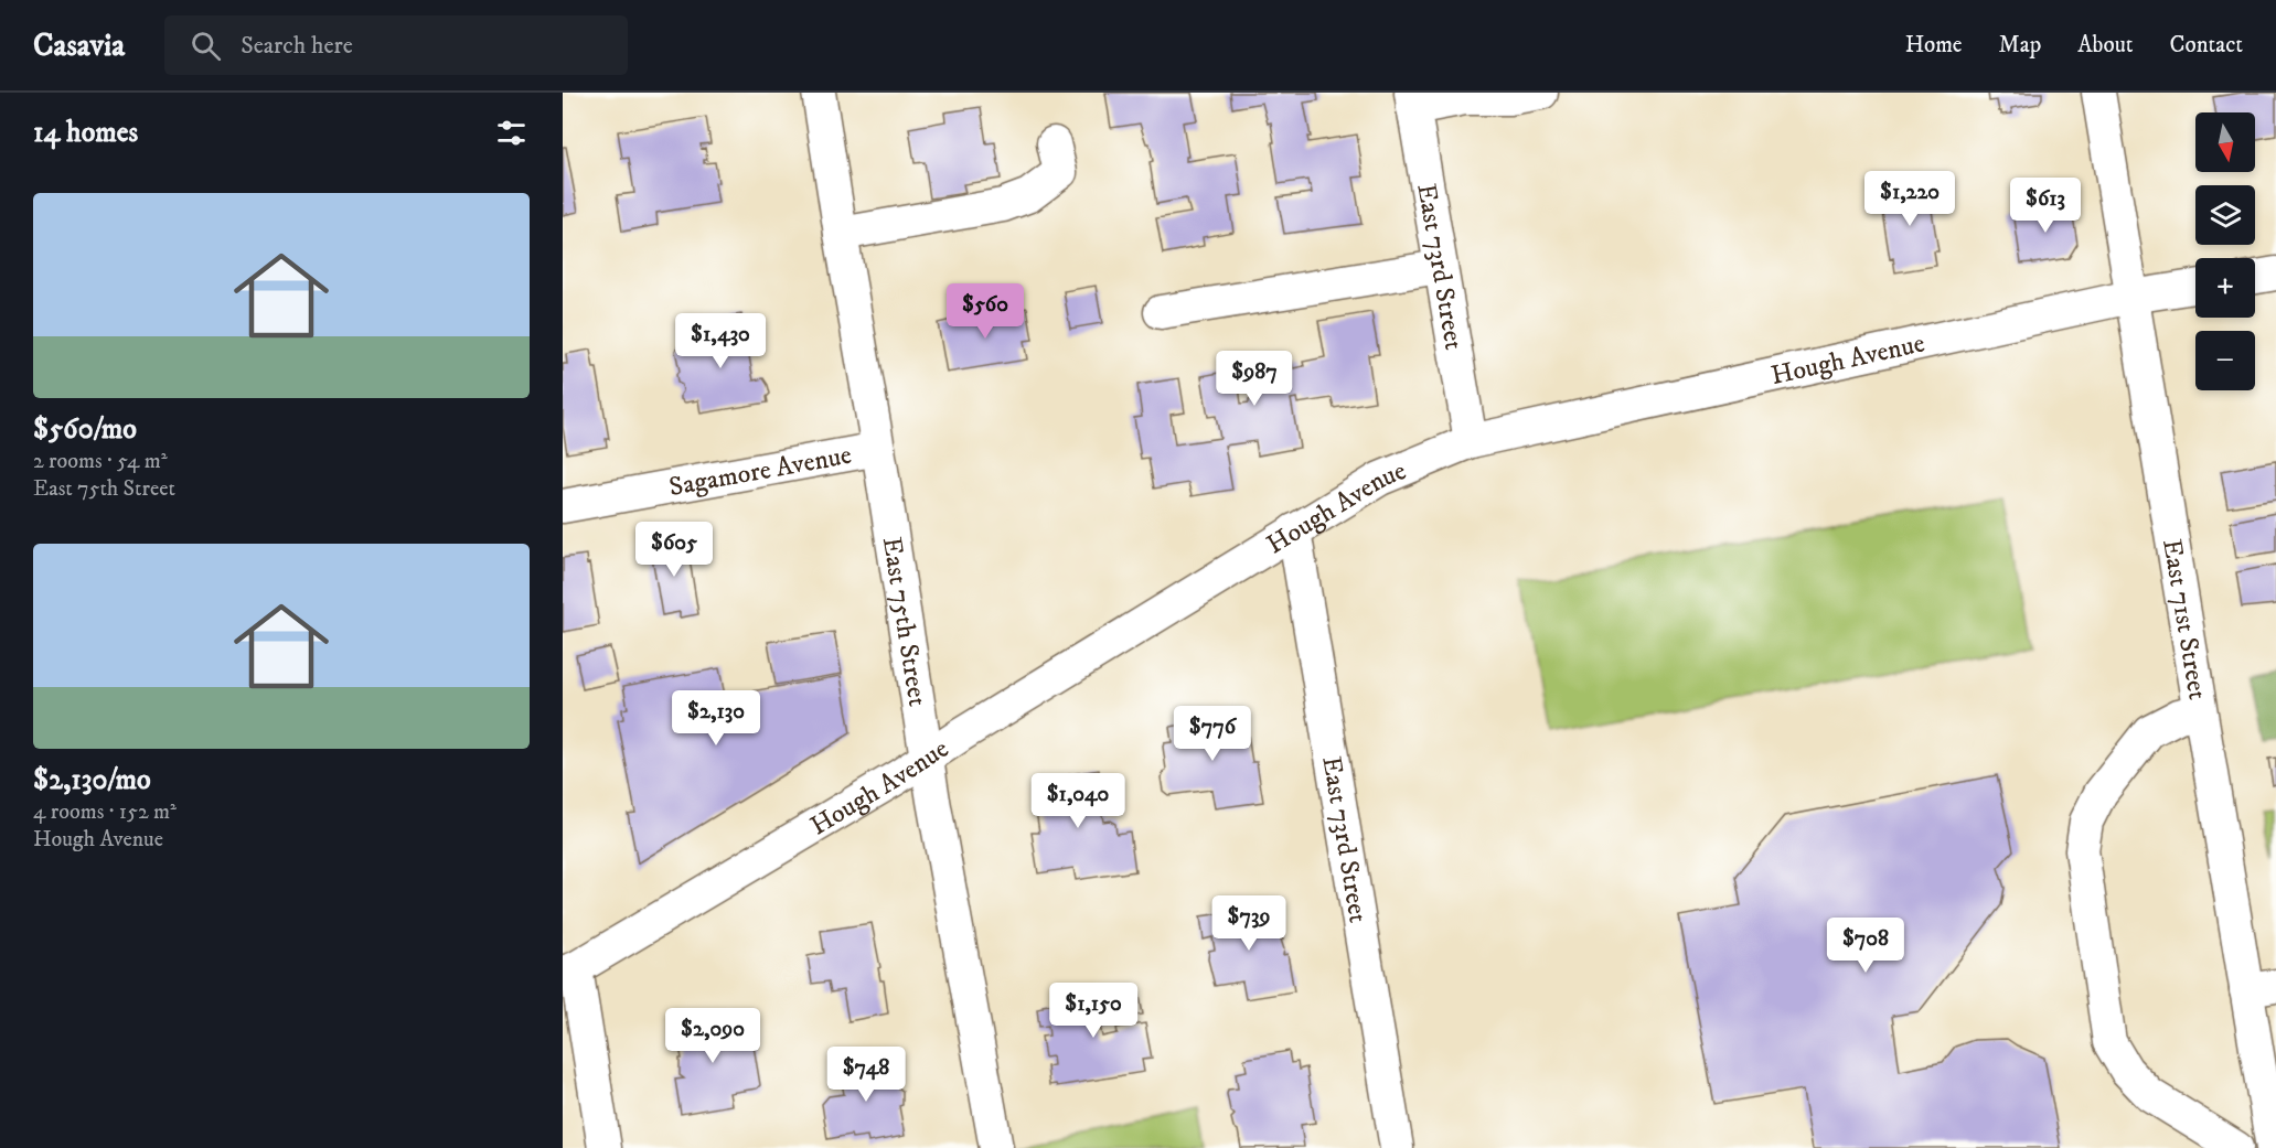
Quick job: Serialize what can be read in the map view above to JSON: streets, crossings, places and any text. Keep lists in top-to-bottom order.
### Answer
{
  "streets": {
    "street": [
      "East 73rd Street",
      "Hough Avenue",
      "Sagamore Avenue",
      "East 75th Street",
      "East 71st Street"
    ]
  },
  "crossings": [
    ["East 73rd Street", "Hough Avenue"],
    ["Hough Avenue", "East 75th Street"],
    ["Hough Avenue", "East 71st Street"],
    ["Sagamore Avenue", "East 75th Street"]
  ],
  "north": "bottom",
  "page": {
    "header": "Casavia",
    "search": "Search here",
    "nav": [
      "Home",
      "Map",
      "About",
      "Contact"
    ],
    "heading": "14 homes",
    "map_buttons": ["+", "−"],
    "price": [
      "$1,220",
      "$613",
      "$560",
      "$1,430",
      "$987",
      "$605",
      "$2,130",
      "$776",
      "$1,040",
      "$739",
      "$708",
      "$1,150",
      "$2,090",
      "$748"
    ],
    "list": [
      {
        "name": "$560/mo",
        "note": "2 rooms · 54 m² · East 75th Street"
      },
      {
        "name": "$2,130/mo",
        "note": "4 rooms · 152 m² · Hough Avenue"
      }
    ]
  }
}
